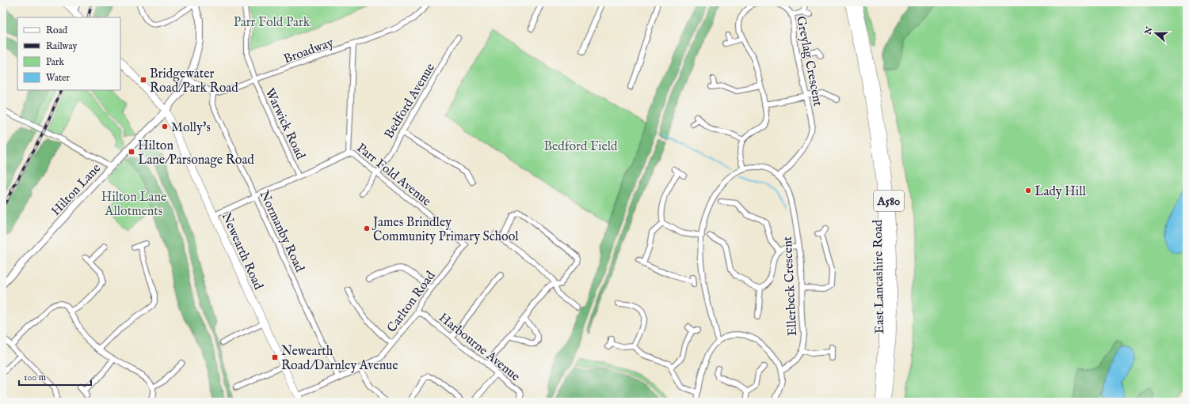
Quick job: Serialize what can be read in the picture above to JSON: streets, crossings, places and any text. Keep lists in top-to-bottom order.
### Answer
{
  "streets": {
    "highway": ["A580", "East Lancashire Road"],
    "main road": ["Newearth Road"],
    "street": [
      "Broadway",
      "Greylag Crescent",
      "Bedford Avenue",
      "Warwick Road",
      "Parr Fold Avenue",
      "Hilton Lane",
      "Normanby Road",
      "Ellerbeck Crescent",
      "Carlton Road",
      "Harbourne Avenue"
    ]
  },
  "crossings": [
    ["Broadway", "Warwick Road"],
    ["Broadway", "Parr Fold Avenue"],
    ["Broadway", "Normanby Road"],
    ["Greylag Crescent", "Ellerbeck Crescent"],
    ["Bedford Avenue", "Parr Fold Avenue"],
    ["Parr Fold Avenue", "Carlton Road"],
    ["Hilton Lane", "Newearth Road"],
    ["Normanby Road", "Carlton Road"],
    ["Newearth Road", "Carlton Road"],
    ["Carlton Road", "Harbourne Avenue"]
  ],
  "parks": ["Parr Fold Park", "Bedford Field", "Hilton Lane Allotments"],
  "places": {
    "transit": ["Bridgewater Road/Park Road", "Hilton Lane/Parsonage Road", "Newearth Road/Darnley Avenue"],
    "other": ["Molly's", "Lady Hill", "James Brindley Community Primary School"]
  },
  "legend": [
    "Road",
    "Railway",
    "Park",
    "Water"
  ],
  "scale_bar": "100 m",
  "north": "left"
}
